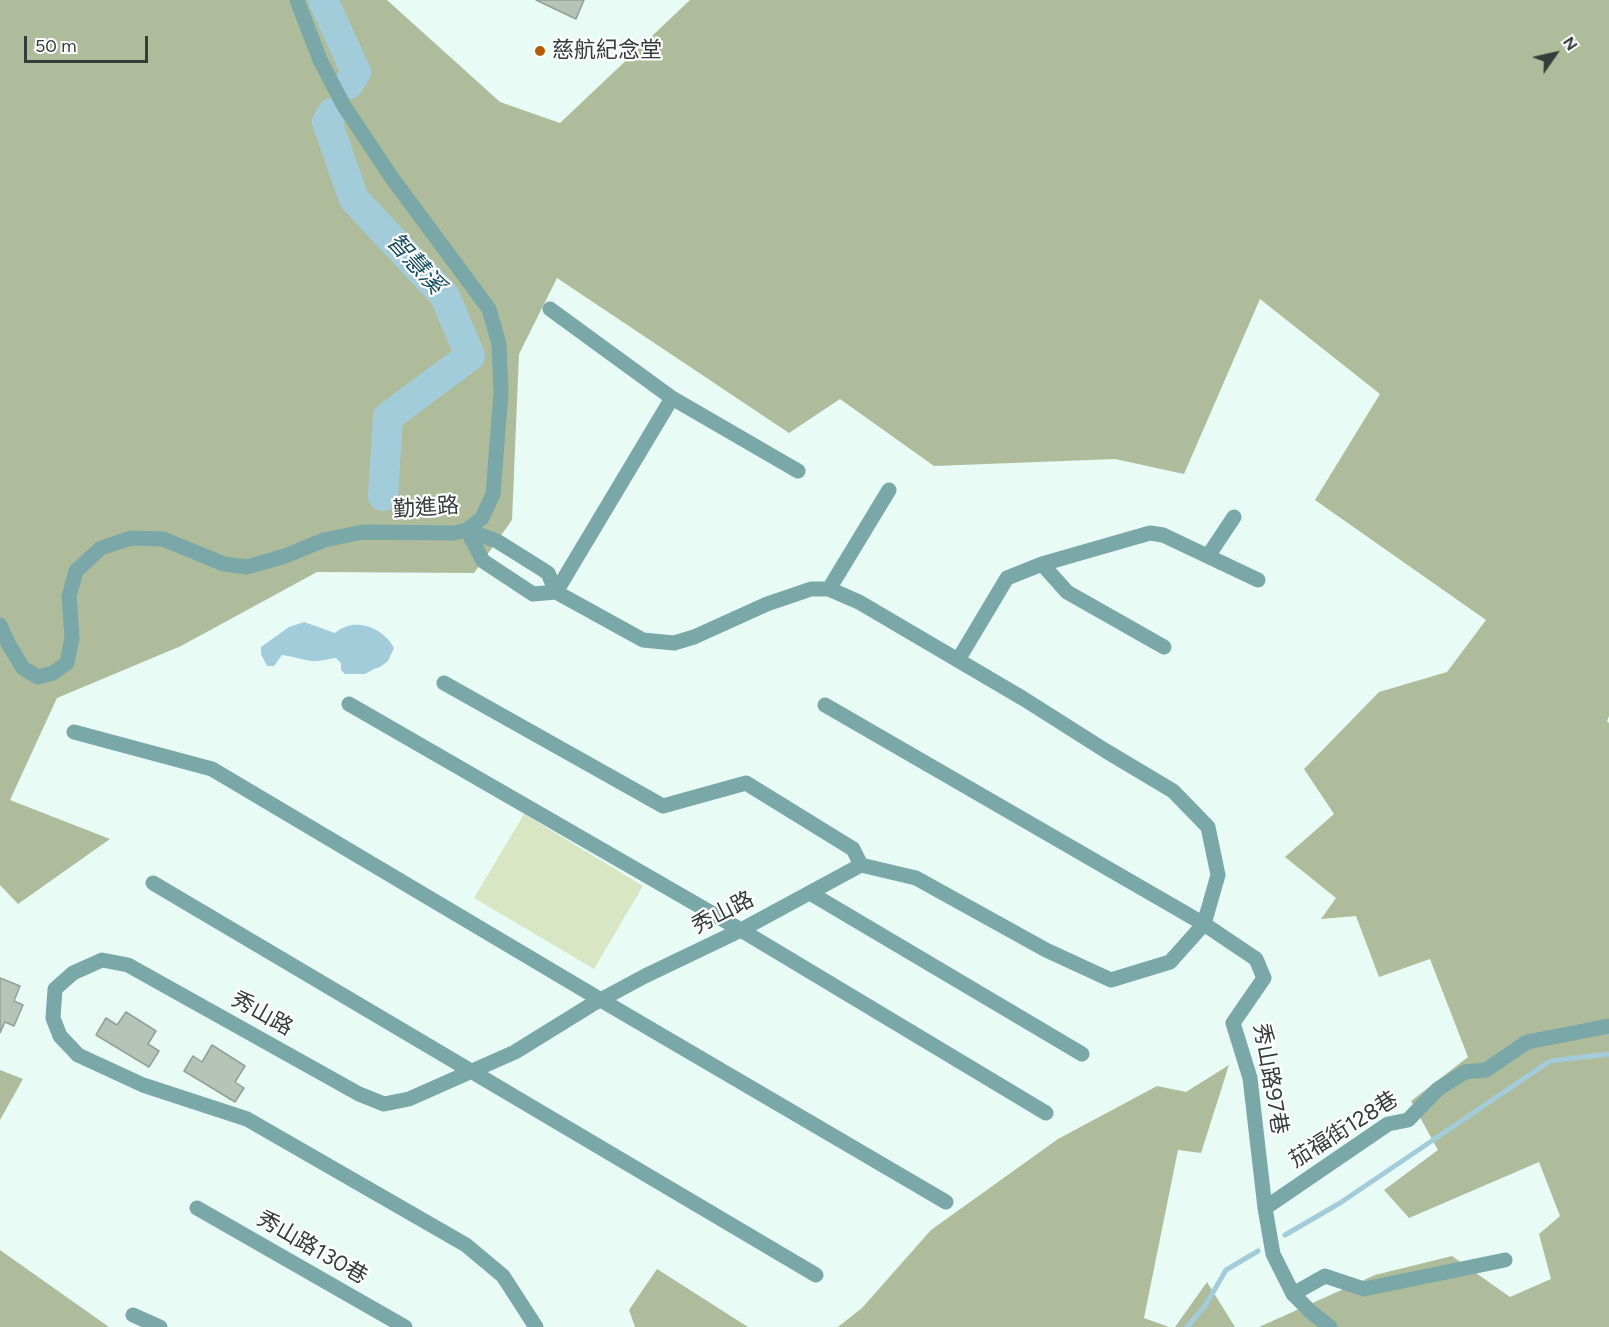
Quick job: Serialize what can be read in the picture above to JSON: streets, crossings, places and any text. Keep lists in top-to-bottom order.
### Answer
{
  "streets": {
    "street": [
      "勤進路",
      "秀山路",
      "秀山路97巷",
      "茄福街128巷",
      "秀山路130巷"
    ]
  },
  "crossings": [
    ["秀山路97巷", "茄福街128巷"]
  ],
  "water": ["智慧溪"],
  "places": ["慈航紀念堂"],
  "scale_bar": "50 m",
  "north": "top right"
}
